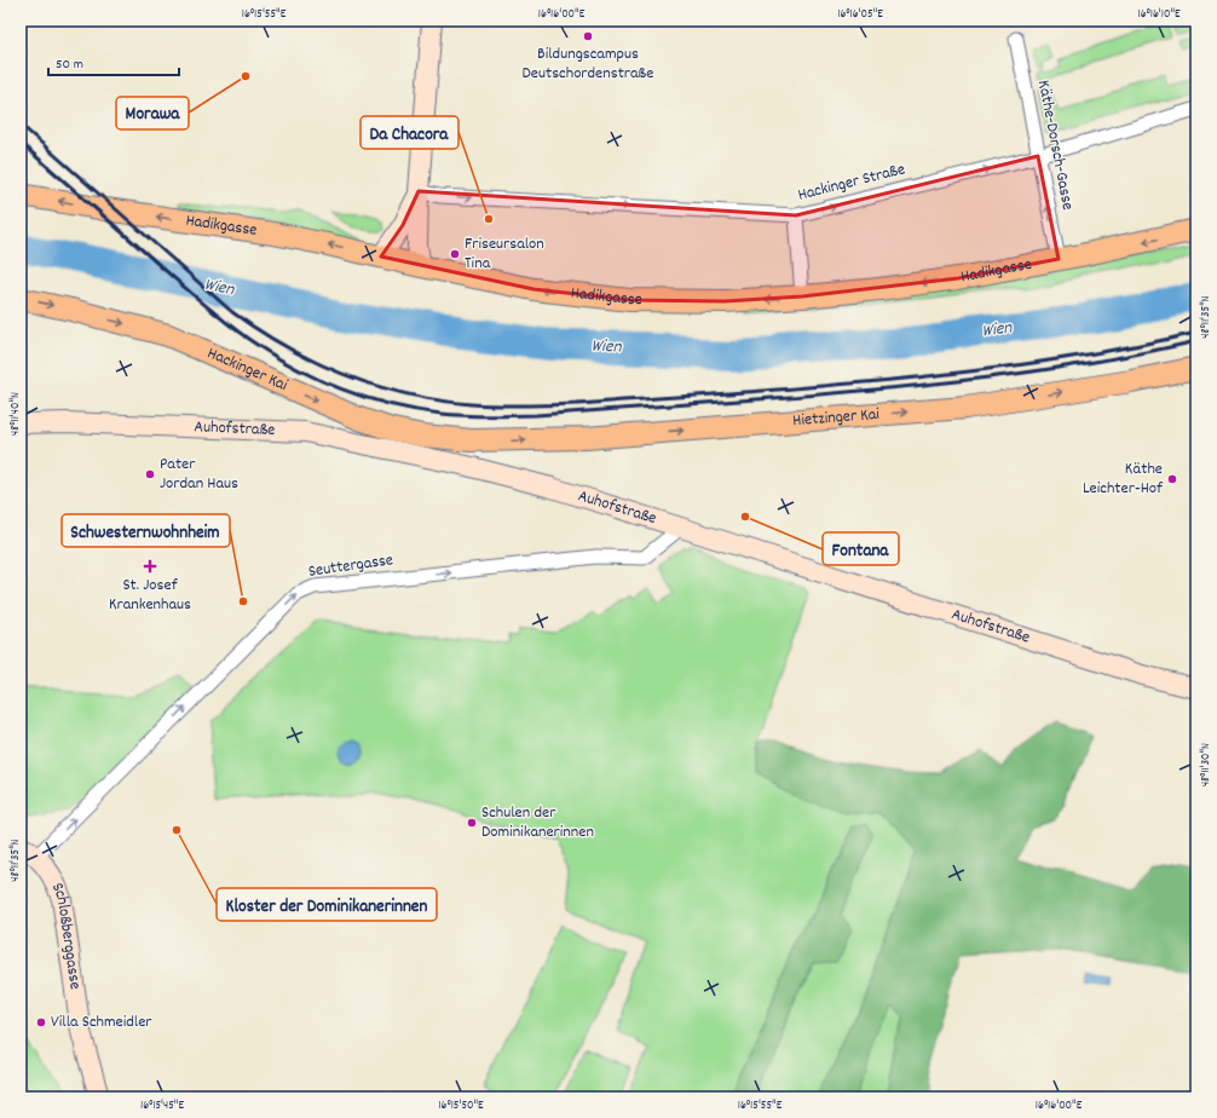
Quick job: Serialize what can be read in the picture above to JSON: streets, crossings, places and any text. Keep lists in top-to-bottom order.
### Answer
{
  "streets": {
    "main road": ["Hadikgasse", "Hackinger Kai", "Hietzinger Kai"],
    "street": [
      "Käthe-Dorsch-Gasse",
      "Hackinger Straße",
      "Auhofstraße",
      "Seuttergasse",
      "Schloßberggasse"
    ]
  },
  "crossings": [
    ["Käthe-Dorsch-Gasse", "Hackinger Straße"],
    ["Käthe-Dorsch-Gasse", "Hadikgasse"],
    ["Hackinger Kai", "Hietzinger Kai"],
    ["Auhofstraße", "Seuttergasse"],
    ["Seuttergasse", "Schloßberggasse"]
  ],
  "one_way": [
    "Käthe-Dorsch-Gasse",
    "Hackinger Straße",
    "Hadikgasse",
    "Hackinger Kai",
    "Hietzinger Kai",
    "Seuttergasse"
  ],
  "water": ["Wien"],
  "places": {
    "other": [
      "Bildungscampus Deutschordenstraße",
      "Morawa",
      "Da Chacora",
      "Friseursalon Tina",
      "Pater Jordan Haus",
      "Käthe Leichter-Hof",
      "Fontana",
      "Schwesternwohnheim",
      "Schulen der Dominikanerinnen",
      "Kloster der Dominikanerinnen",
      "Villa Schmeidler"
    ],
    "health": ["St. Josef Krankenhaus"]
  },
  "scale_bar": "50 m",
  "coordinates": [
    "16°15'55\"E",
    "16°16'00\"E",
    "16°16'05\"E",
    "16°16'10\"E",
    "48°11'35\"N",
    "48°11'40\"N",
    "48°11'30\"N",
    "16°15'45\"E",
    "16°15'50\"E"
  ]
}
